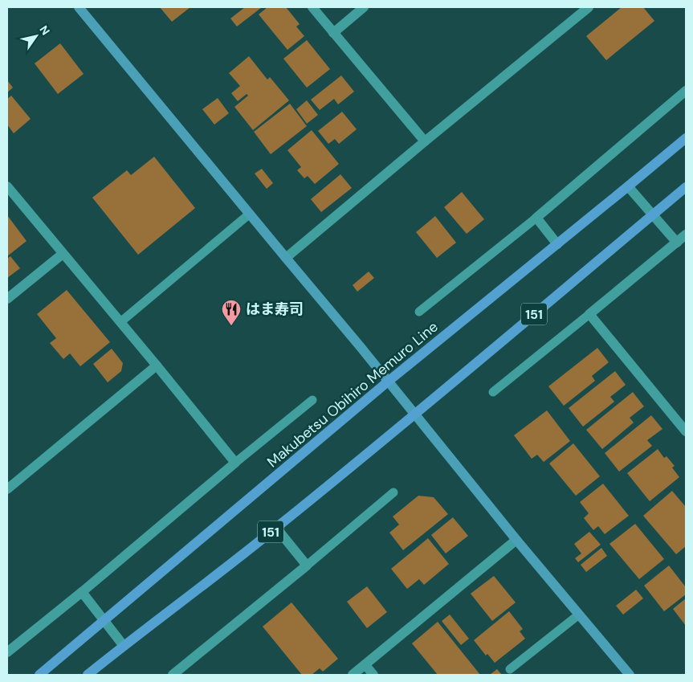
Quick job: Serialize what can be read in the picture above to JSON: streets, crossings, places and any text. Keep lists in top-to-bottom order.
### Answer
{
  "streets": {
    "main road": ["151", "Makubetsu Obihiro Memuro Line"]
  },
  "places": {
    "restaurant": ["はま寿司"]
  },
  "north": "top right"
}
